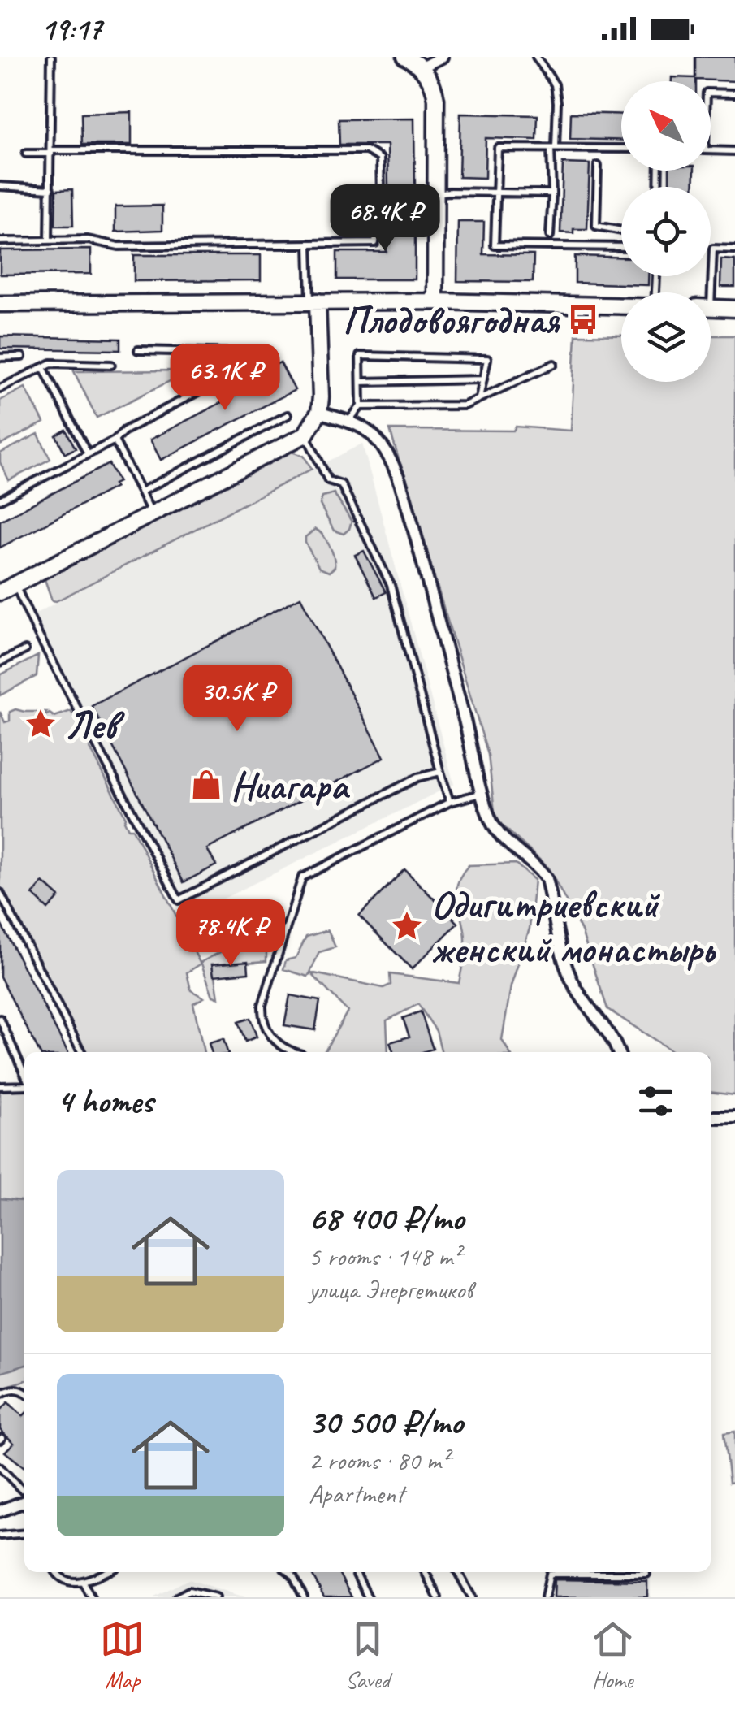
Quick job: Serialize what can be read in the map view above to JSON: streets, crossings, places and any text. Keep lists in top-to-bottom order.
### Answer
{
  "places": {
    "bus stop": ["Плодовоягодная"],
    "place": ["Лев", "Одигитриевский женский монастырь"],
    "shop": ["Ниагара"]
  },
  "north": "top left",
  "page": {
    "status": "19:17",
    "price": [
      "68.4K ₽",
      "63.1K ₽",
      "30.5K ₽",
      "78.4K ₽"
    ],
    "heading": "4 homes",
    "list": [
      {
        "name": "68 400 ₽/mo",
        "note": "5 rooms · 148 m² · улица Энергетиков"
      },
      {
        "name": "30 500 ₽/mo",
        "note": "2 rooms · 80 m² · Apartment"
      }
    ],
    "tabs": ["Map", "Saved", "Home"]
  }
}
